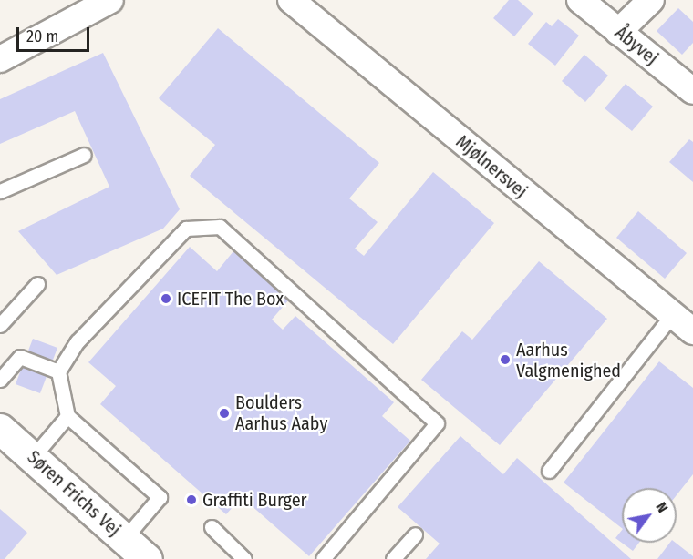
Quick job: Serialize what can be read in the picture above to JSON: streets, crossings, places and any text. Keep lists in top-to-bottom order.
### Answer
{
  "streets": {
    "street": ["Åbyvej", "Mjølnersvej", "Søren Frichs Vej"]
  },
  "places": [
    "ICEFIT The Box",
    "Aarhus Valgmenighed",
    "Boulders Aarhus Aaby",
    "Graffiti Burger"
  ],
  "scale_bar": "20 m",
  "north": "top right"
}
